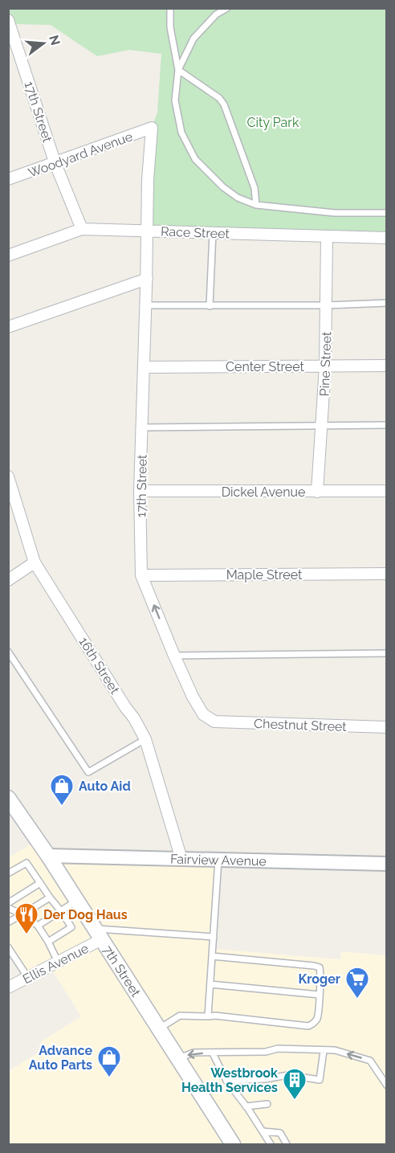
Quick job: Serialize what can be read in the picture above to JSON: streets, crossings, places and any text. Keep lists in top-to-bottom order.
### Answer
{
  "streets": {
    "main road": ["7th Street"],
    "street": [
      "17th Street",
      "Woodyard Avenue",
      "Race Street",
      "Pine Street",
      "Center Street",
      "Dickel Avenue",
      "Maple Street",
      "16th Street",
      "Chestnut Street",
      "Fairview Avenue",
      "Ellis Avenue"
    ]
  },
  "crossings": [
    ["17th Street", "Woodyard Avenue"],
    ["17th Street", "Race Street"],
    ["17th Street", "Center Street"],
    ["17th Street", "Dickel Avenue"],
    ["17th Street", "Maple Street"],
    ["17th Street", "Chestnut Street"],
    ["Race Street", "Pine Street"],
    ["Pine Street", "Center Street"],
    ["Pine Street", "Dickel Avenue"],
    ["16th Street", "Fairview Avenue"],
    ["Fairview Avenue", "7th Street"],
    ["Ellis Avenue", "7th Street"]
  ],
  "parks": ["City Park"],
  "places": {
    "shop": ["Auto Aid", "Advance Auto Parts"],
    "restaurant": ["Der Dog Haus"],
    "supermarket": ["Kroger"],
    "building": ["Westbrook Health Services"]
  },
  "north": "right"
}
